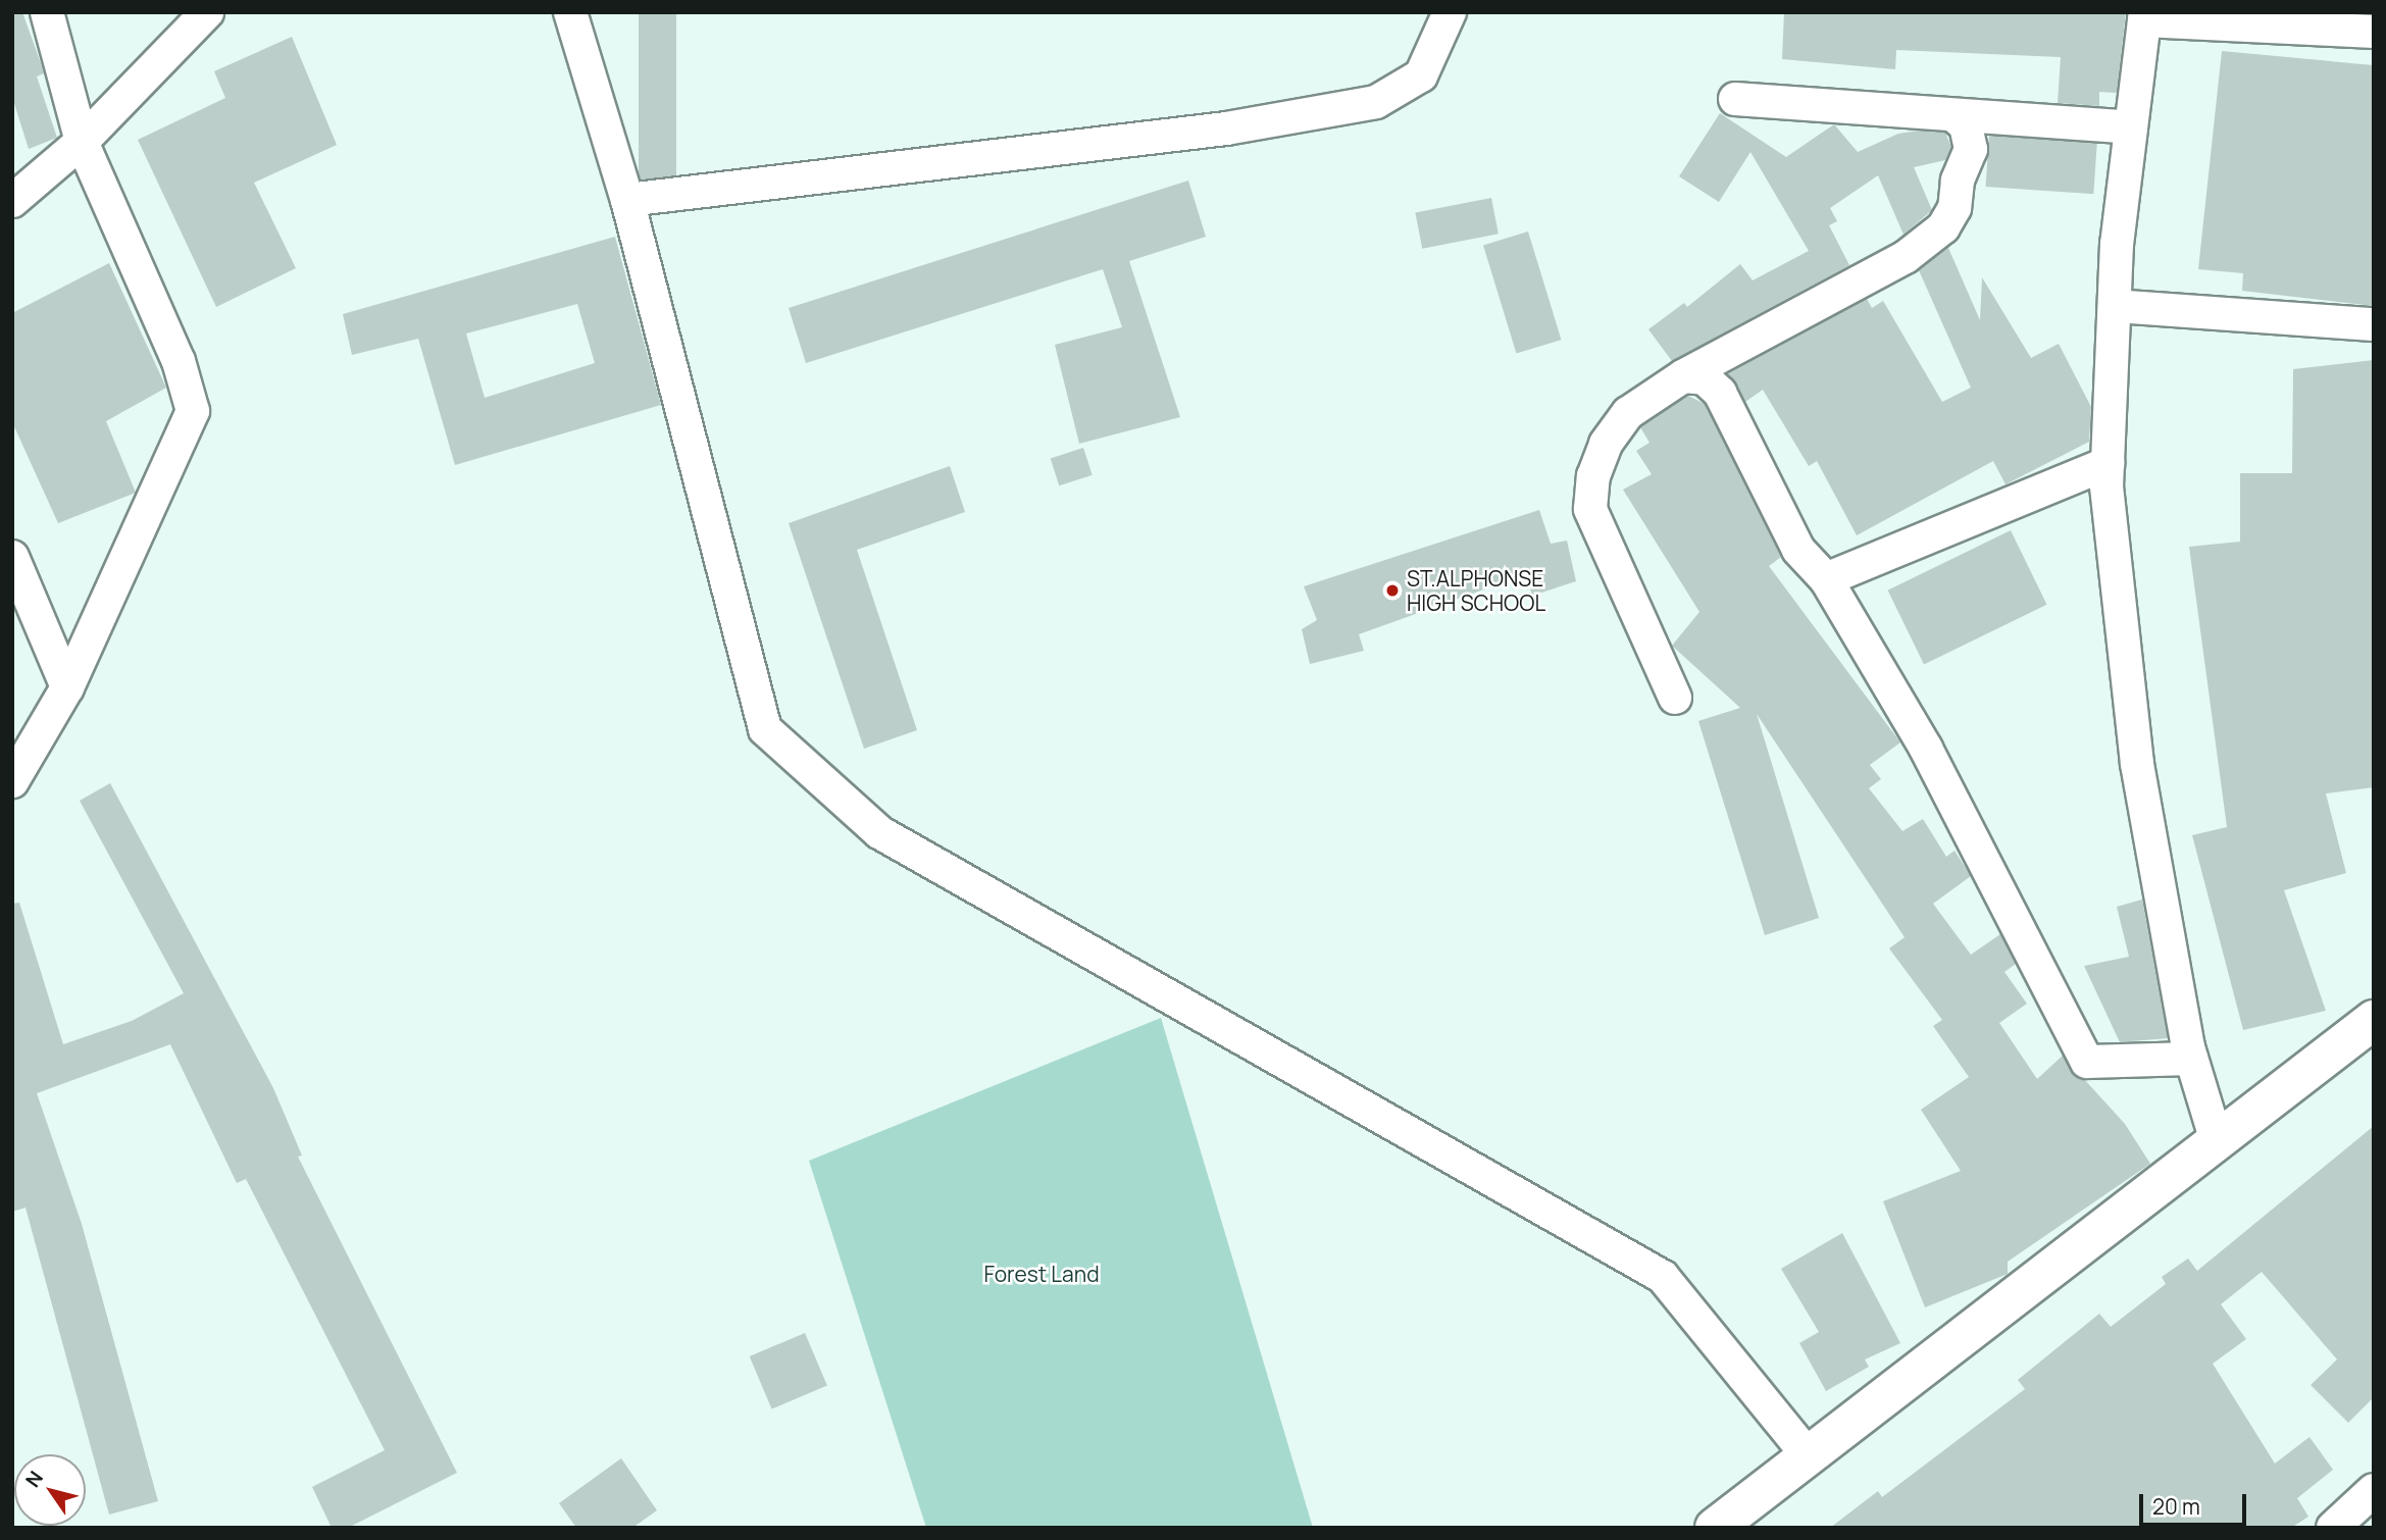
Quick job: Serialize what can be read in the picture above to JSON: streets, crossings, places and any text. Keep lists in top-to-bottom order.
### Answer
{
  "parks": ["Forest Land"],
  "places": ["ST.ALPHONSE HIGH SCHOOL"],
  "scale_bar": "20 m",
  "north": "top left"
}
